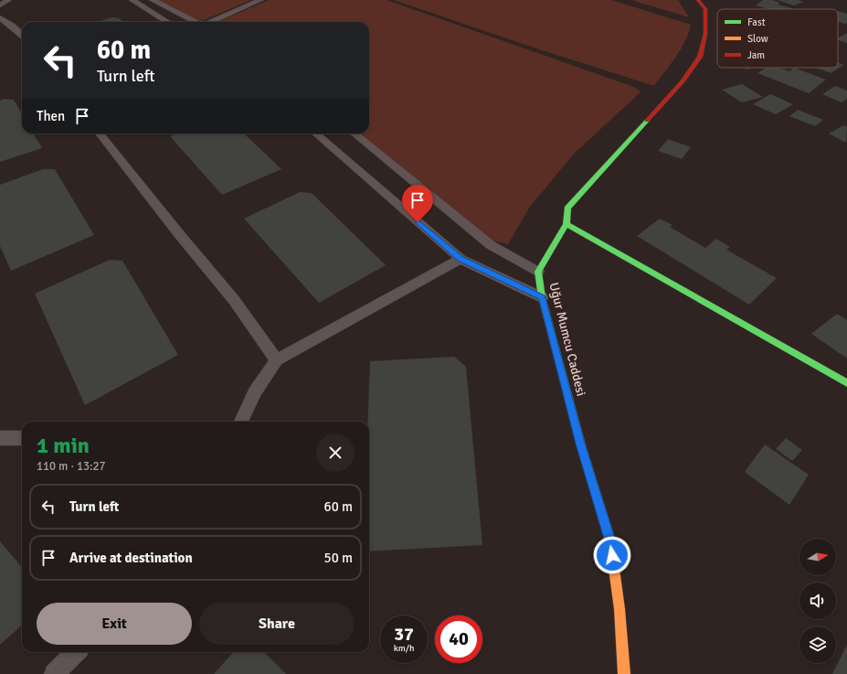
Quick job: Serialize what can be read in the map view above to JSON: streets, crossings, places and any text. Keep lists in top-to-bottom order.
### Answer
{
  "streets": {
    "street": ["Uğur Mumcu Caddesi"]
  },
  "legend": ["Fast", "Slow", "Jam"],
  "north": "right",
  "page": {
    "turn": ["60 m", "Turn left"],
    "then": "Then",
    "heading": ["1 min", "110 m · 13:27"],
    "list": [
      {
        "name": "Turn left",
        "value": "60 m"
      },
      {
        "name": "Arrive at destination",
        "value": "50 m"
      }
    ],
    "buttons": ["Exit", "Share"],
    "speed": "37 km/h",
    "limit": "40"
  }
}
